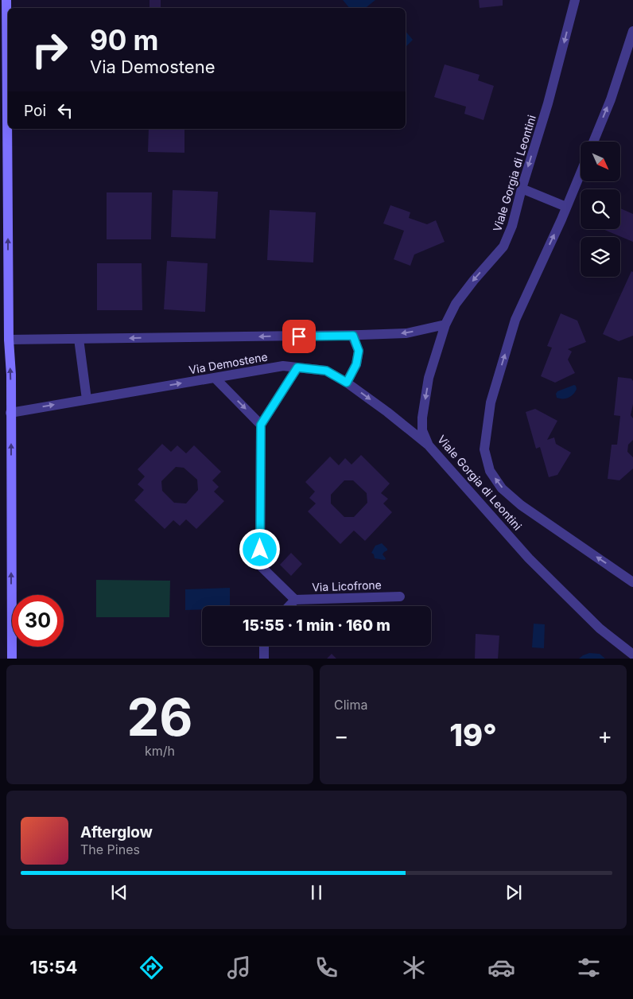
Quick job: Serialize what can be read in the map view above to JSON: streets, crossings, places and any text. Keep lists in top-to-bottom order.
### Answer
{
  "streets": {
    "street": ["Viale Gorgia di Leontini", "Via Demostene", "Via Licofrone"]
  },
  "crossings": [
    ["Viale Gorgia di Leontini", "Via Demostene"]
  ],
  "north": "bottom right",
  "page": {
    "turn": ["90 m", "Via Demostene"],
    "then": "Poi",
    "limit": "30",
    "trip": "15:55 · 1 min · 160 m",
    "tile": [
      ["26", "km/h"],
      "Clima"
    ],
    "heat": ["−", "19°", "+"],
    "song": ["Afterglow", "The Pines"],
    "tabs": "15:54"
  }
}
